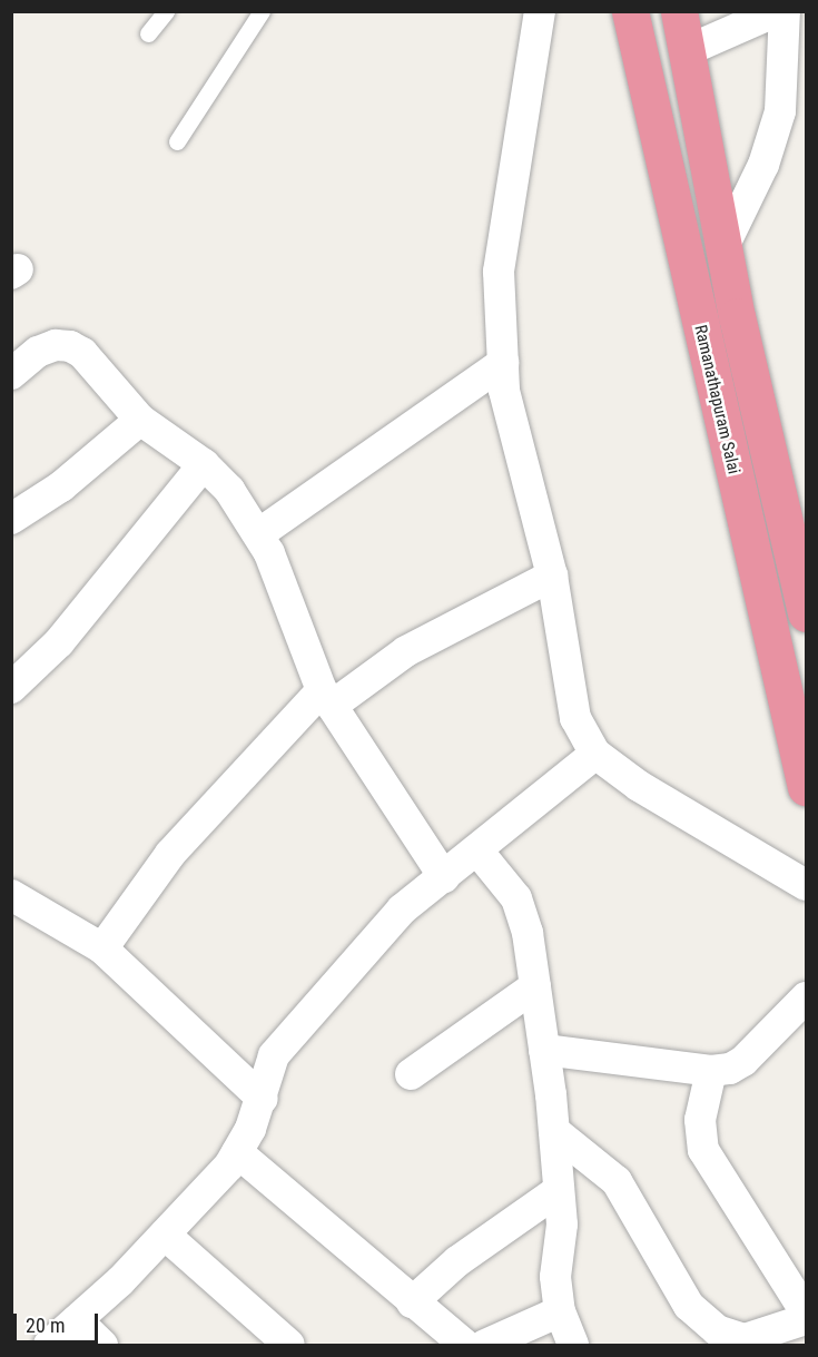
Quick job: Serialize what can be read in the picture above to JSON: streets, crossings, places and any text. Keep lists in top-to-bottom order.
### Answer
{
  "streets": {
    "highway": ["Ramanathapuram Salai"]
  },
  "scale_bar": "20 m"
}
